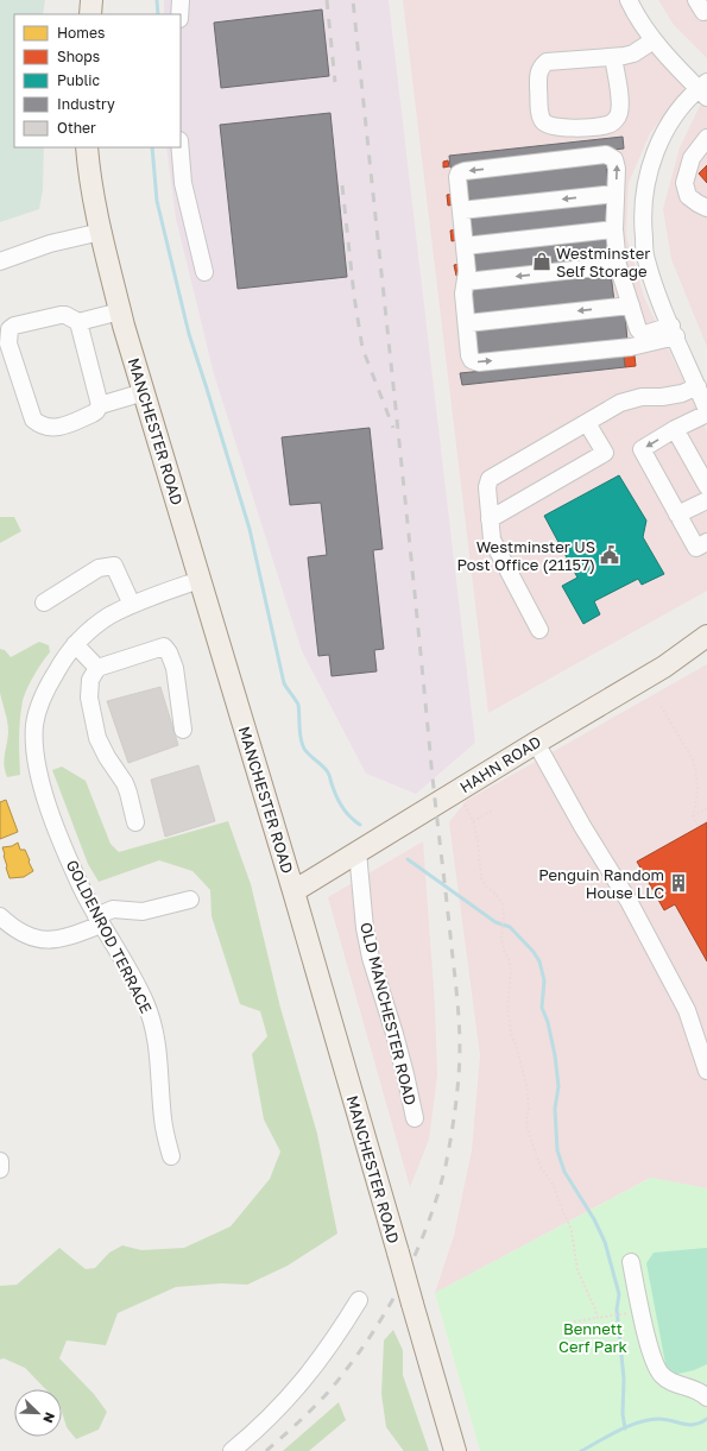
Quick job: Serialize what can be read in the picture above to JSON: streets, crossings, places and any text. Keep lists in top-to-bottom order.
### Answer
{
  "streets": {
    "main road": ["MANCHESTER ROAD", "HAHN ROAD"],
    "street": ["GOLDENROD TERRACE", "OLD MANCHESTER ROAD"]
  },
  "crossings": [
    ["MANCHESTER ROAD", "HAHN ROAD"],
    ["MANCHESTER ROAD", "GOLDENROD TERRACE"],
    ["HAHN ROAD", "OLD MANCHESTER ROAD"]
  ],
  "parks": ["Bennett Cerf Park"],
  "places": {
    "shop": ["Westminster Self Storage"],
    "public building": ["Westminster US Post Office (21157)"],
    "building": ["Penguin Random House LLC"]
  },
  "legend": [
    "Homes",
    "Shops",
    "Public",
    "Industry",
    "Other"
  ],
  "north": "bottom right"
}
